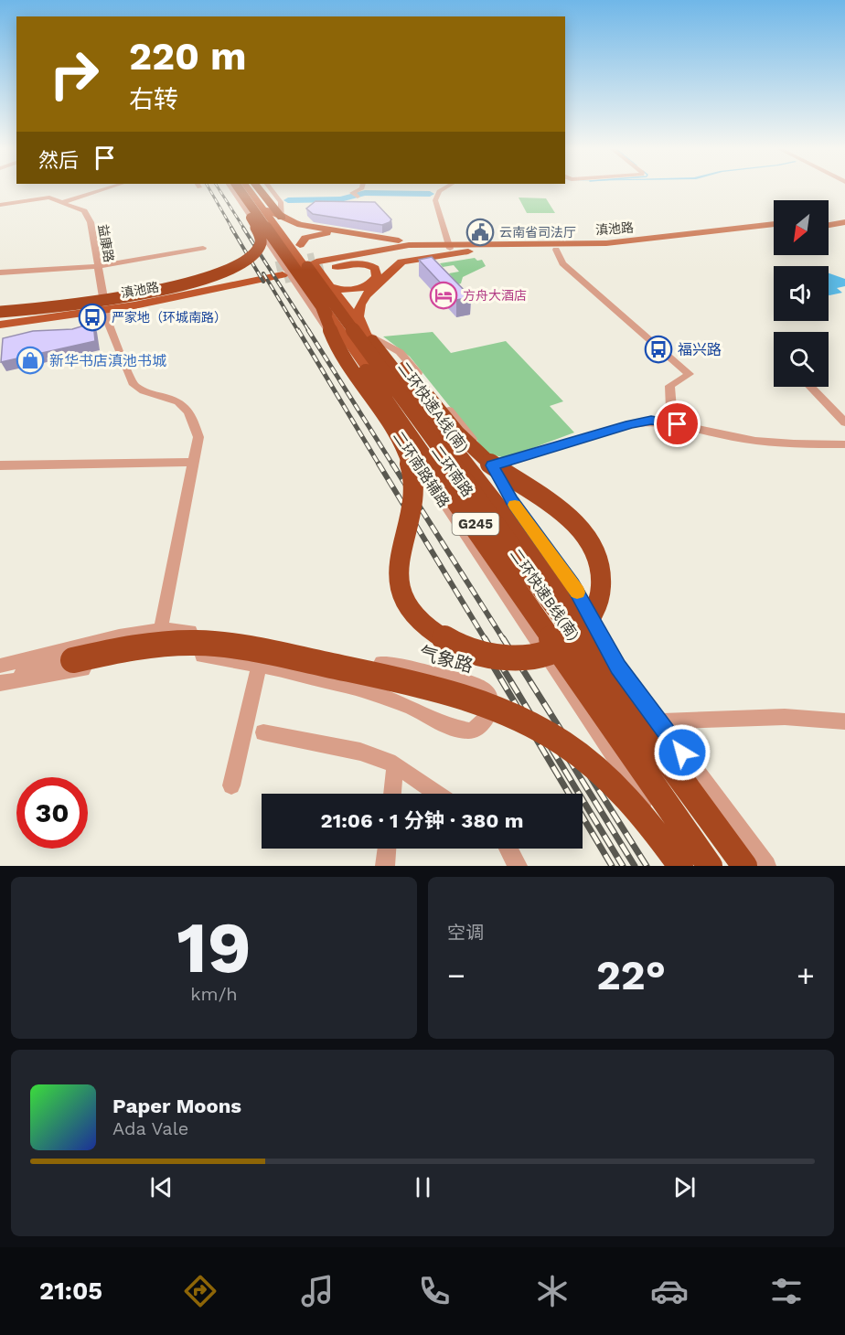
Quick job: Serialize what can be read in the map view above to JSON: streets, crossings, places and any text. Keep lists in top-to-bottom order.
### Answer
{
  "streets": {
    "highway": ["二环快速A线(南)", "二环快速B线(南)"],
    "main road": ["滇池路", "二环南路", "G245"],
    "street": ["益康路", "二环南路辅路", "气象路"]
  },
  "crossings": [
    ["滇池路", "益康路"],
    ["益康路", "气象路"],
    ["二环快速A线(南)", "二环南路"]
  ],
  "places": {
    "public building": ["云南省司法厅"],
    "hotel": ["方舟大酒店"],
    "bus stop": ["严家地（环城南路）", "福兴路"],
    "shop": ["新华书店滇池书城"]
  },
  "north": "bottom left",
  "page": {
    "turn": ["220 m", "右转"],
    "then": "然后",
    "limit": "30",
    "trip": "21:06 · 1 分钟 · 380 m",
    "tile": [
      ["19", "km/h"],
      "空调"
    ],
    "heat": ["−", "22°", "+"],
    "song": ["Paper Moons", "Ada Vale"],
    "tabs": "21:05"
  }
}
